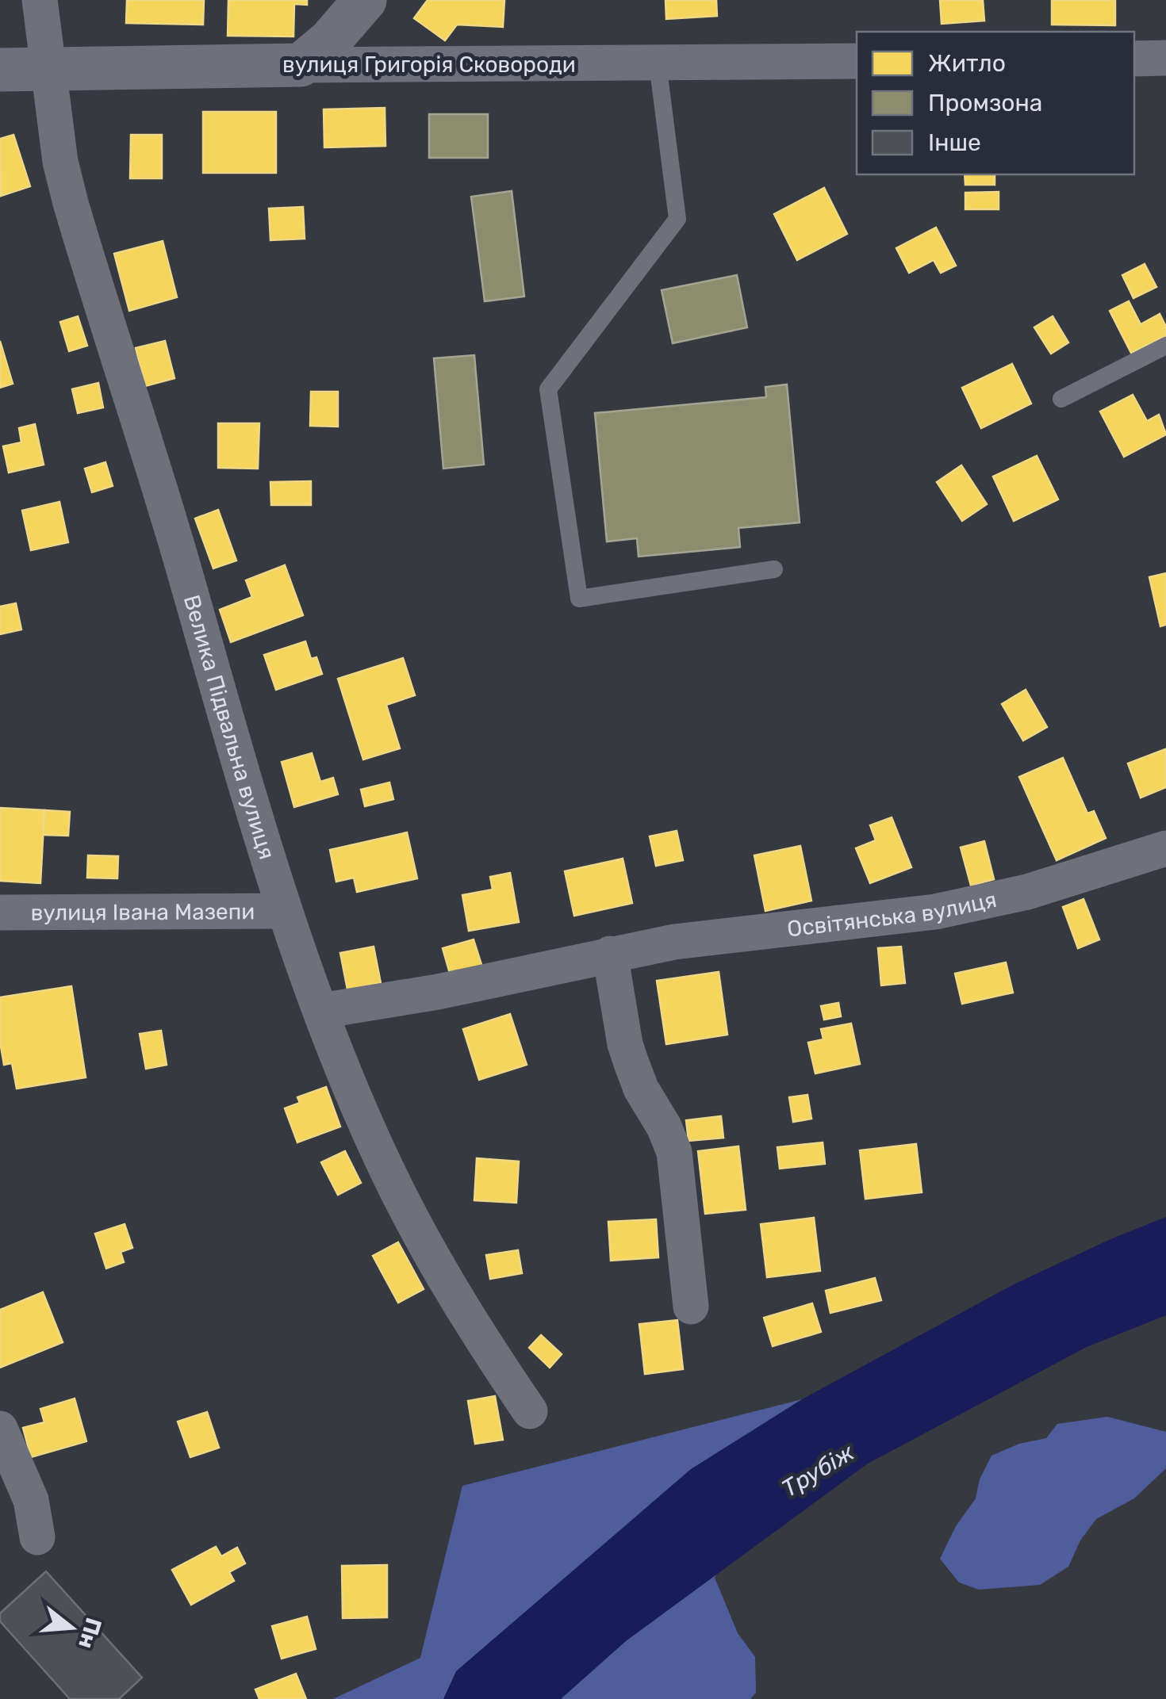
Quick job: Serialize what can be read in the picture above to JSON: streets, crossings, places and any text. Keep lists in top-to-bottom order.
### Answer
{
  "streets": {
    "street": [
      "вулиця Григорія Сковороди",
      "Велика Підвальна вулиця",
      "вулиця Івана Мазепи",
      "Освітянська вулиця"
    ]
  },
  "crossings": [
    ["вулиця Григорія Сковороди", "Велика Підвальна вулиця"],
    ["Велика Підвальна вулиця", "вулиця Івана Мазепи"],
    ["Велика Підвальна вулиця", "Освітянська вулиця"]
  ],
  "water": ["Трубіж"],
  "legend": ["Житло", "Промзона", "Інше"],
  "north": "right"
}
